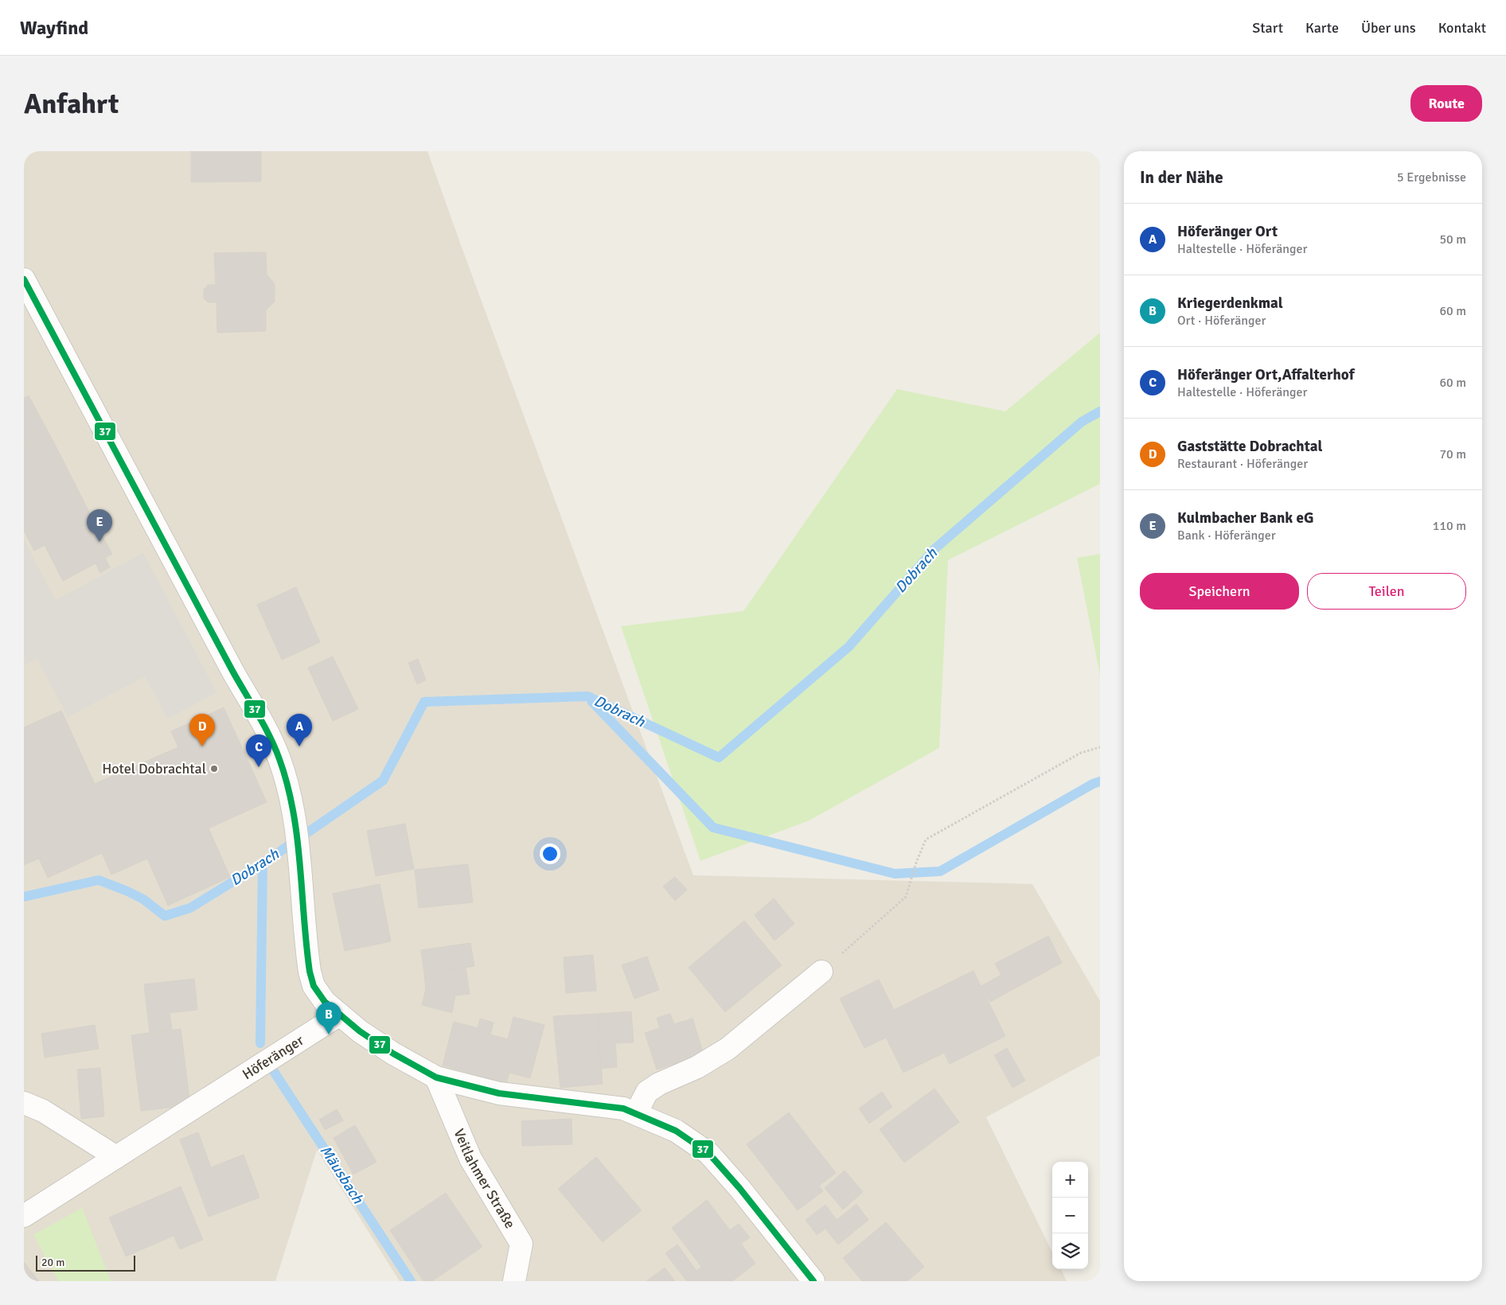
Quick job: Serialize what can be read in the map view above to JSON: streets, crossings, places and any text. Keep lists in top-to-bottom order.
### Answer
{
  "streets": {
    "street": ["Höferänger", "Veitlahmer Straße"]
  },
  "water": ["Dobrach", "Mäusbach"],
  "places": ["Hotel Dobrachtal"],
  "lines": ["transit line 37"],
  "scale_bar": "20 m",
  "page": {
    "header": "Wayfind",
    "nav": [
      "Start",
      "Karte",
      "Über uns",
      "Kontakt"
    ],
    "buttons": [
      "Route",
      ["Speichern", "Teilen"]
    ],
    "title": "Anfahrt",
    "heading": ["In der Nähe", "5 Ergebnisse"],
    "list": [
      {
        "mark": "A",
        "name": "Höferänger Ort",
        "note": "Haltestelle · Höferänger",
        "value": "50 m"
      },
      {
        "mark": "B",
        "name": "Kriegerdenkmal",
        "note": "Ort · Höferänger",
        "value": "60 m"
      },
      {
        "mark": "C",
        "name": "Höferänger Ort,Affalterhof",
        "note": "Haltestelle · Höferänger",
        "value": "60 m"
      },
      {
        "mark": "D",
        "name": "Gaststätte Dobrachtal",
        "note": "Restaurant · Höferänger",
        "value": "70 m"
      },
      {
        "mark": "E",
        "name": "Kulmbacher Bank eG",
        "note": "Bank · Höferänger",
        "value": "110 m"
      }
    ],
    "pins": [
      "E",
      "A",
      "D",
      "C",
      "B"
    ],
    "map_buttons": ["+", "−"],
    "scale": "20 m"
  }
}
